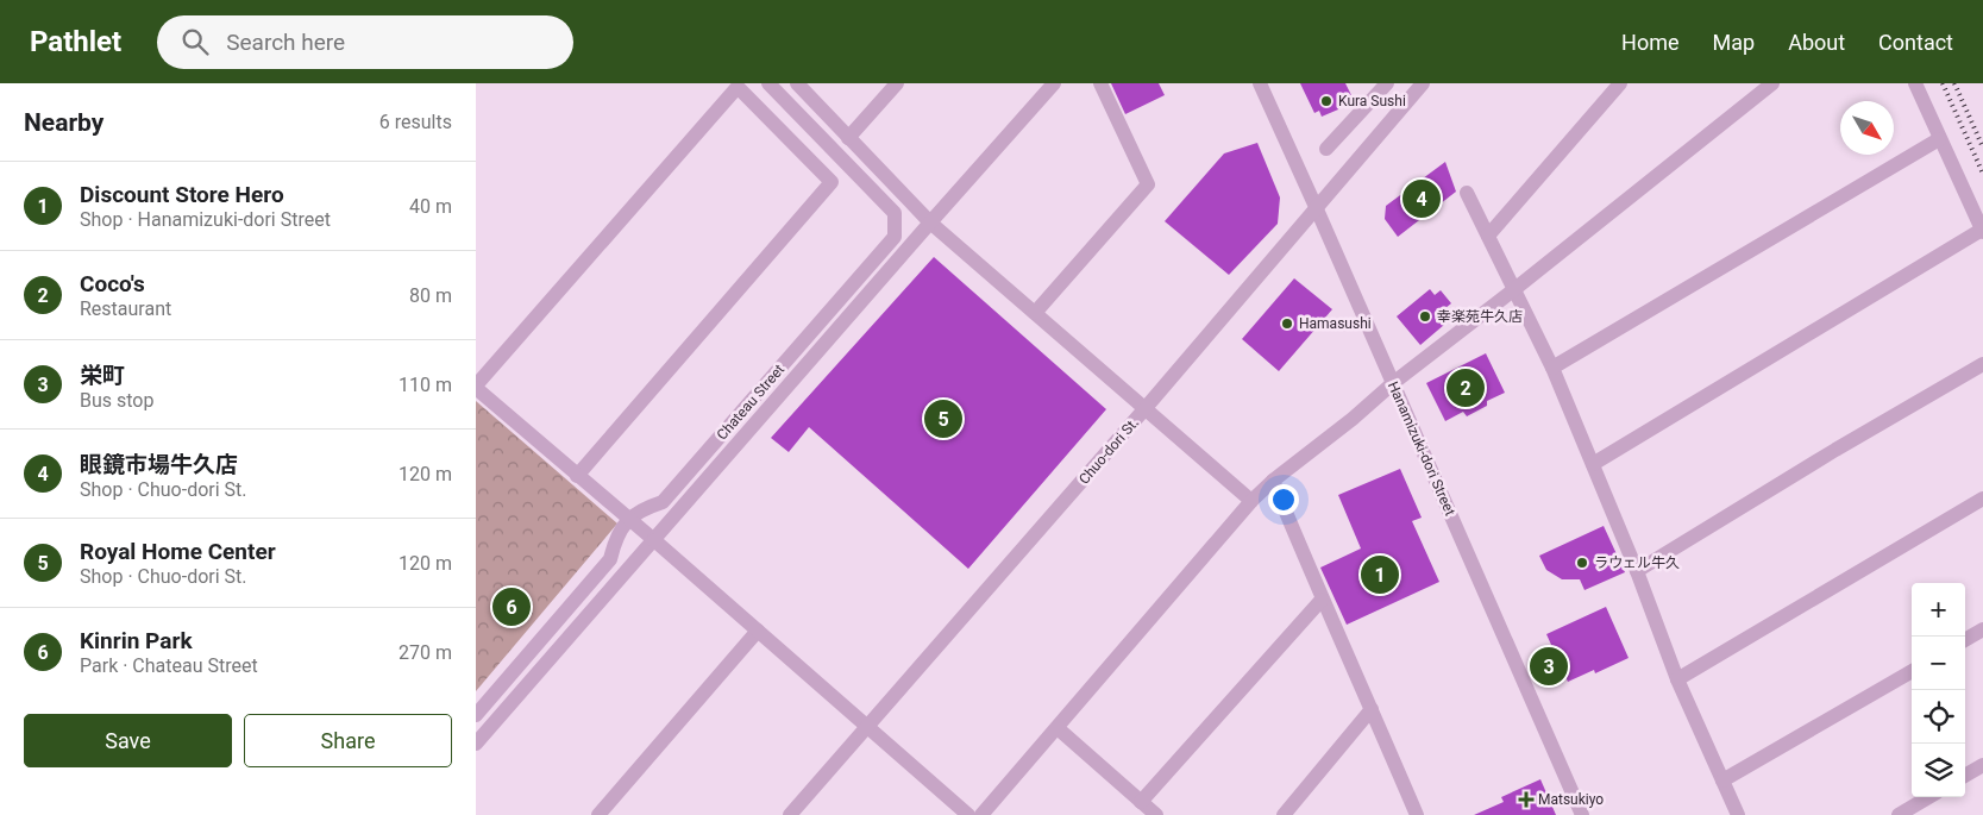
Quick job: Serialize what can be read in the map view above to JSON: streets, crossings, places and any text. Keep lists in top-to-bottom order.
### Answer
{
  "streets": {
    "street": ["Chateau Street", "Hanamizuki-dori Street", "Chuo-dori St."]
  },
  "crossings": [
    ["Hanamizuki-dori Street", "Chuo-dori St."]
  ],
  "places": {
    "other": [
      "Kura Sushi",
      "幸楽苑牛久店",
      "Hamasushi",
      "ラウェル牛久"
    ],
    "health": ["Matsukiyo"]
  },
  "north": "bottom right",
  "page": {
    "header": "Pathlet",
    "search": "Search here",
    "nav": [
      "Home",
      "Map",
      "About",
      "Contact"
    ],
    "heading": ["Nearby", "6 results"],
    "list": [
      {
        "mark": "1",
        "name": "Discount Store Hero",
        "note": "Shop · Hanamizuki-dori Street",
        "value": "40 m"
      },
      {
        "mark": "2",
        "name": "Coco's",
        "note": "Restaurant",
        "value": "80 m"
      },
      {
        "mark": "3",
        "name": "栄町",
        "note": "Bus stop",
        "value": "110 m"
      },
      {
        "mark": "4",
        "name": "眼鏡市場牛久店",
        "note": "Shop · Chuo-dori St.",
        "value": "120 m"
      },
      {
        "mark": "5",
        "name": "Royal Home Center",
        "note": "Shop · Chuo-dori St.",
        "value": "120 m"
      },
      {
        "mark": "6",
        "name": "Kinrin Park",
        "note": "Park · Chateau Street",
        "value": "270 m"
      }
    ],
    "pins": [
      "4",
      "2",
      "5",
      "1",
      "6",
      "3"
    ],
    "map_buttons": ["+", "−"],
    "buttons": ["Save", "Share"]
  }
}
